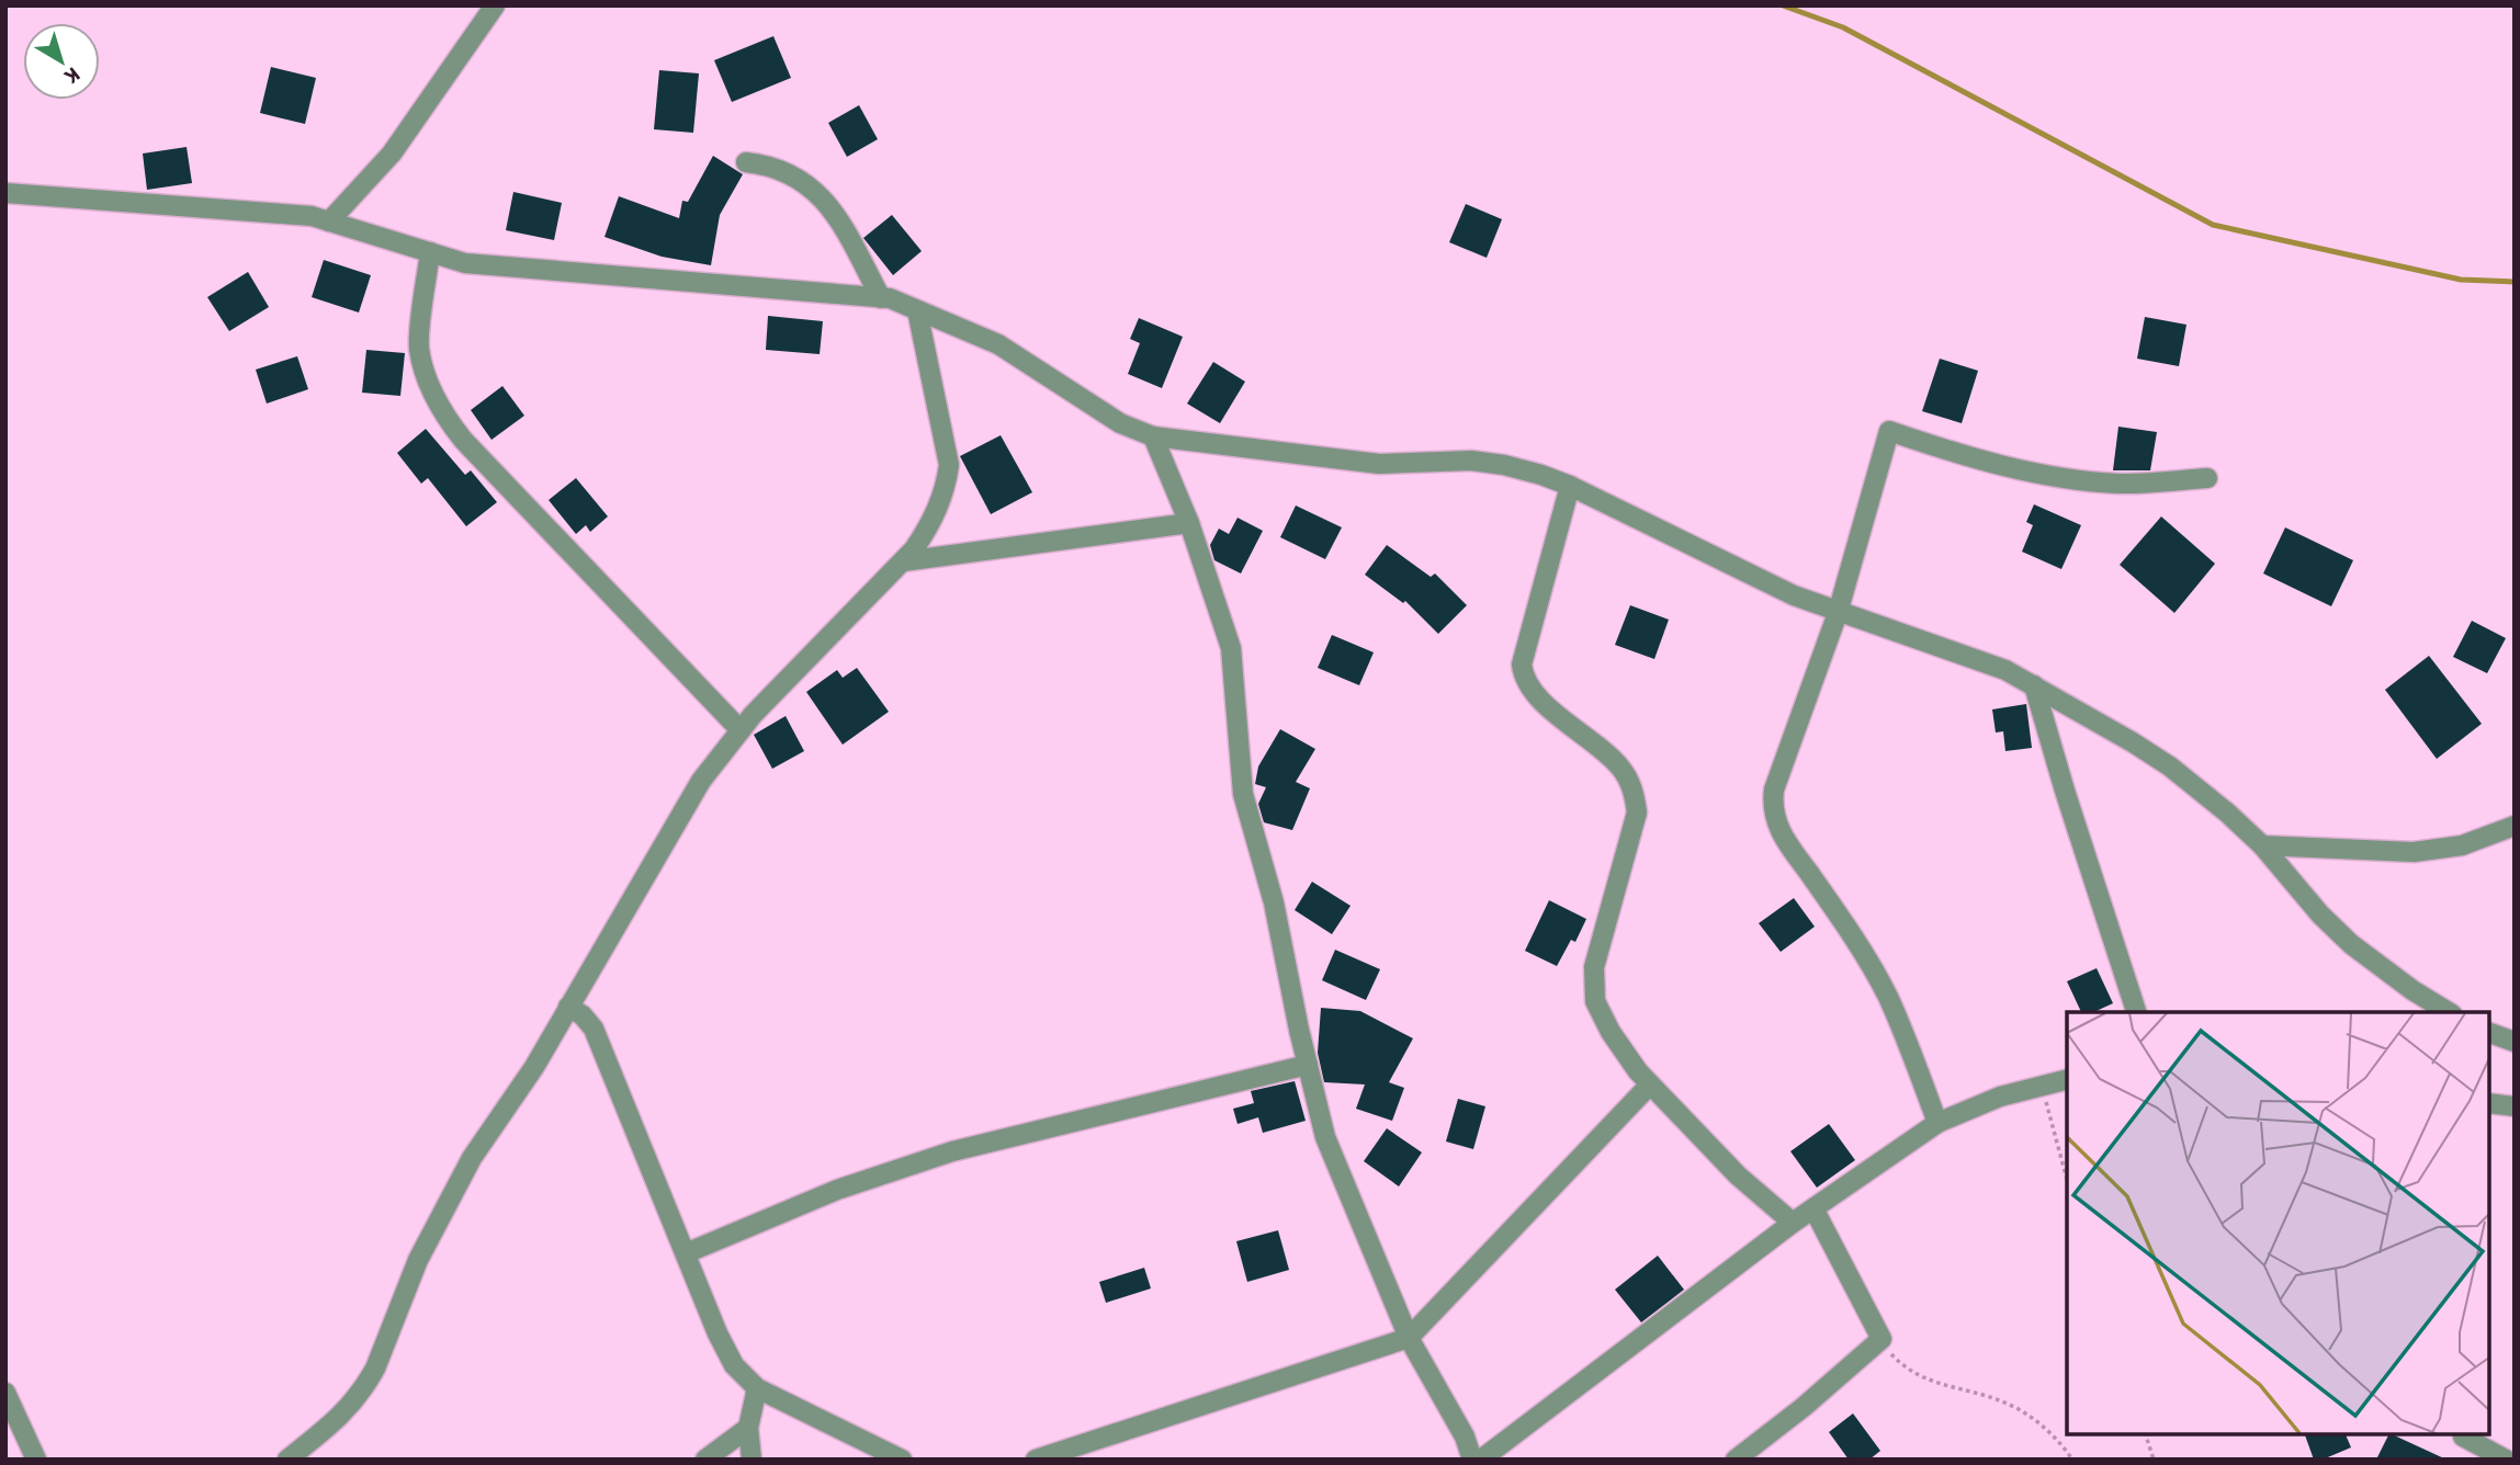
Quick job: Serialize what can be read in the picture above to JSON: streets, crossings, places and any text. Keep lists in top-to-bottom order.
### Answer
{
  "north": "bottom right"
}
